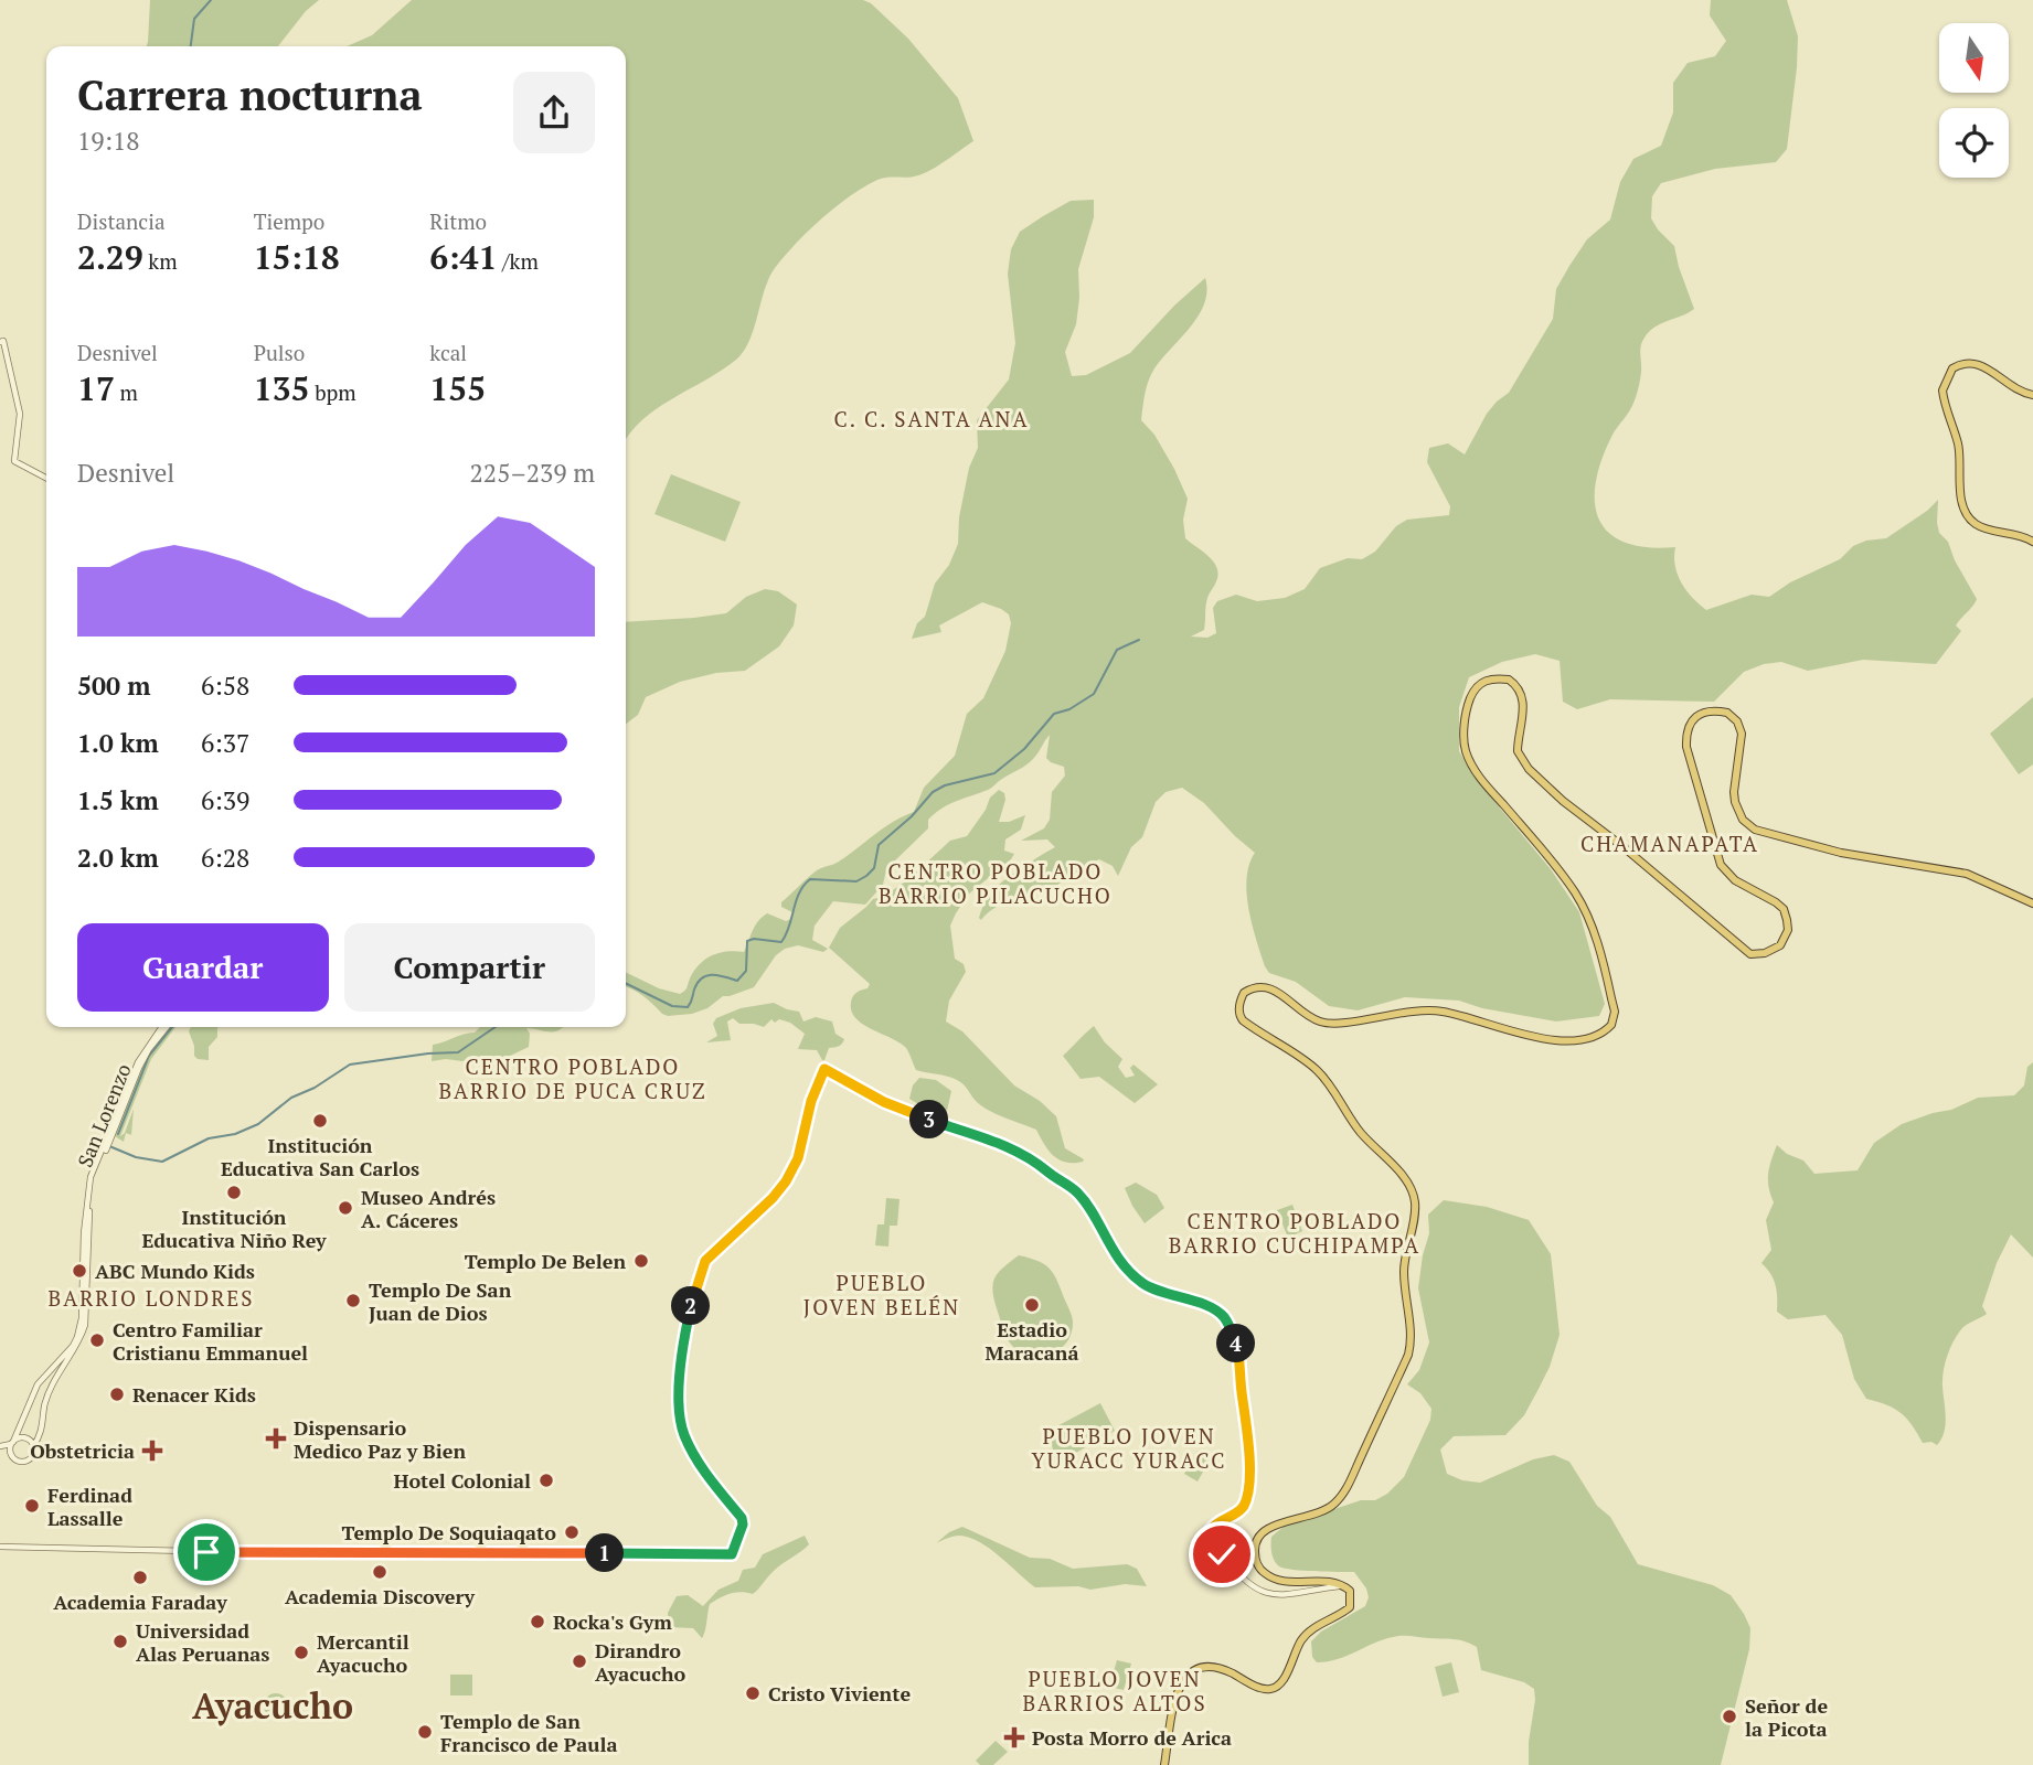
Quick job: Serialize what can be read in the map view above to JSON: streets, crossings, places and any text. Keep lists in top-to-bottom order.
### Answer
{
  "streets": {
    "street": ["San Lorenzo"]
  },
  "districts": [
    "C. C. SANTA ANA",
    "CHAMANAPATA",
    "CENTRO POBLADO BARRIO PILACUCHO",
    "CENTRO POBLADO BARRIO DE PUCA CRUZ",
    "CENTRO POBLADO BARRIO CUCHIPAMPA",
    "PUEBLO JOVEN BELÉN",
    "BARRIO LONDRES",
    "PUEBLO JOVEN YURACC YURACC",
    "PUEBLO JOVEN BARRIOS ALTOS",
    "Ayacucho"
  ],
  "places": {
    "other": [
      "Institución Educativa San Carlos",
      "Institución Educativa Niño Rey",
      "Museo Andrés A. Cáceres",
      "Templo De Belen",
      "ABC Mundo Kids",
      "Templo De San Juan de Dios",
      "Estadio Maracaná",
      "Centro Familiar Cristianu Emmanuel",
      "Renacer Kids",
      "Hotel Colonial",
      "Ferdinad Lassalle",
      "Templo De Soquiaqato",
      "Academia Discovery",
      "Academia Faraday",
      "Rocka's Gym",
      "Universidad Alas Peruanas",
      "Mercantil Ayacucho",
      "Dirandro Ayacucho",
      "Cristo Viviente",
      "Señor de la Picota",
      "Templo de San Francisco de Paula"
    ],
    "health": ["Dispensario Medico Paz y Bien", "Obstetricia", "Posta Morro de Arica"]
  },
  "north": "bottom",
  "page": {
    "heading": ["Carrera nocturna", "19:18"],
    "stats": [
      ["Distancia", "2.29 km"],
      ["Tiempo", "15:18"],
      ["Ritmo", "6:41 /km"],
      ["Desnivel", "17 m"],
      ["Pulso", "135 bpm"],
      ["kcal", "155"]
    ],
    "chart": ["Desnivel", "225–239 m"],
    "list": [
      {
        "name": "500 m",
        "note": "6:58"
      },
      {
        "name": "1.0 km",
        "note": "6:37"
      },
      {
        "name": "1.5 km",
        "note": "6:39"
      },
      {
        "name": "2.0 km",
        "note": "6:28"
      }
    ],
    "buttons": ["Guardar", "Compartir"],
    "pins": [
      "3",
      "2",
      "4",
      "1"
    ]
  }
}
